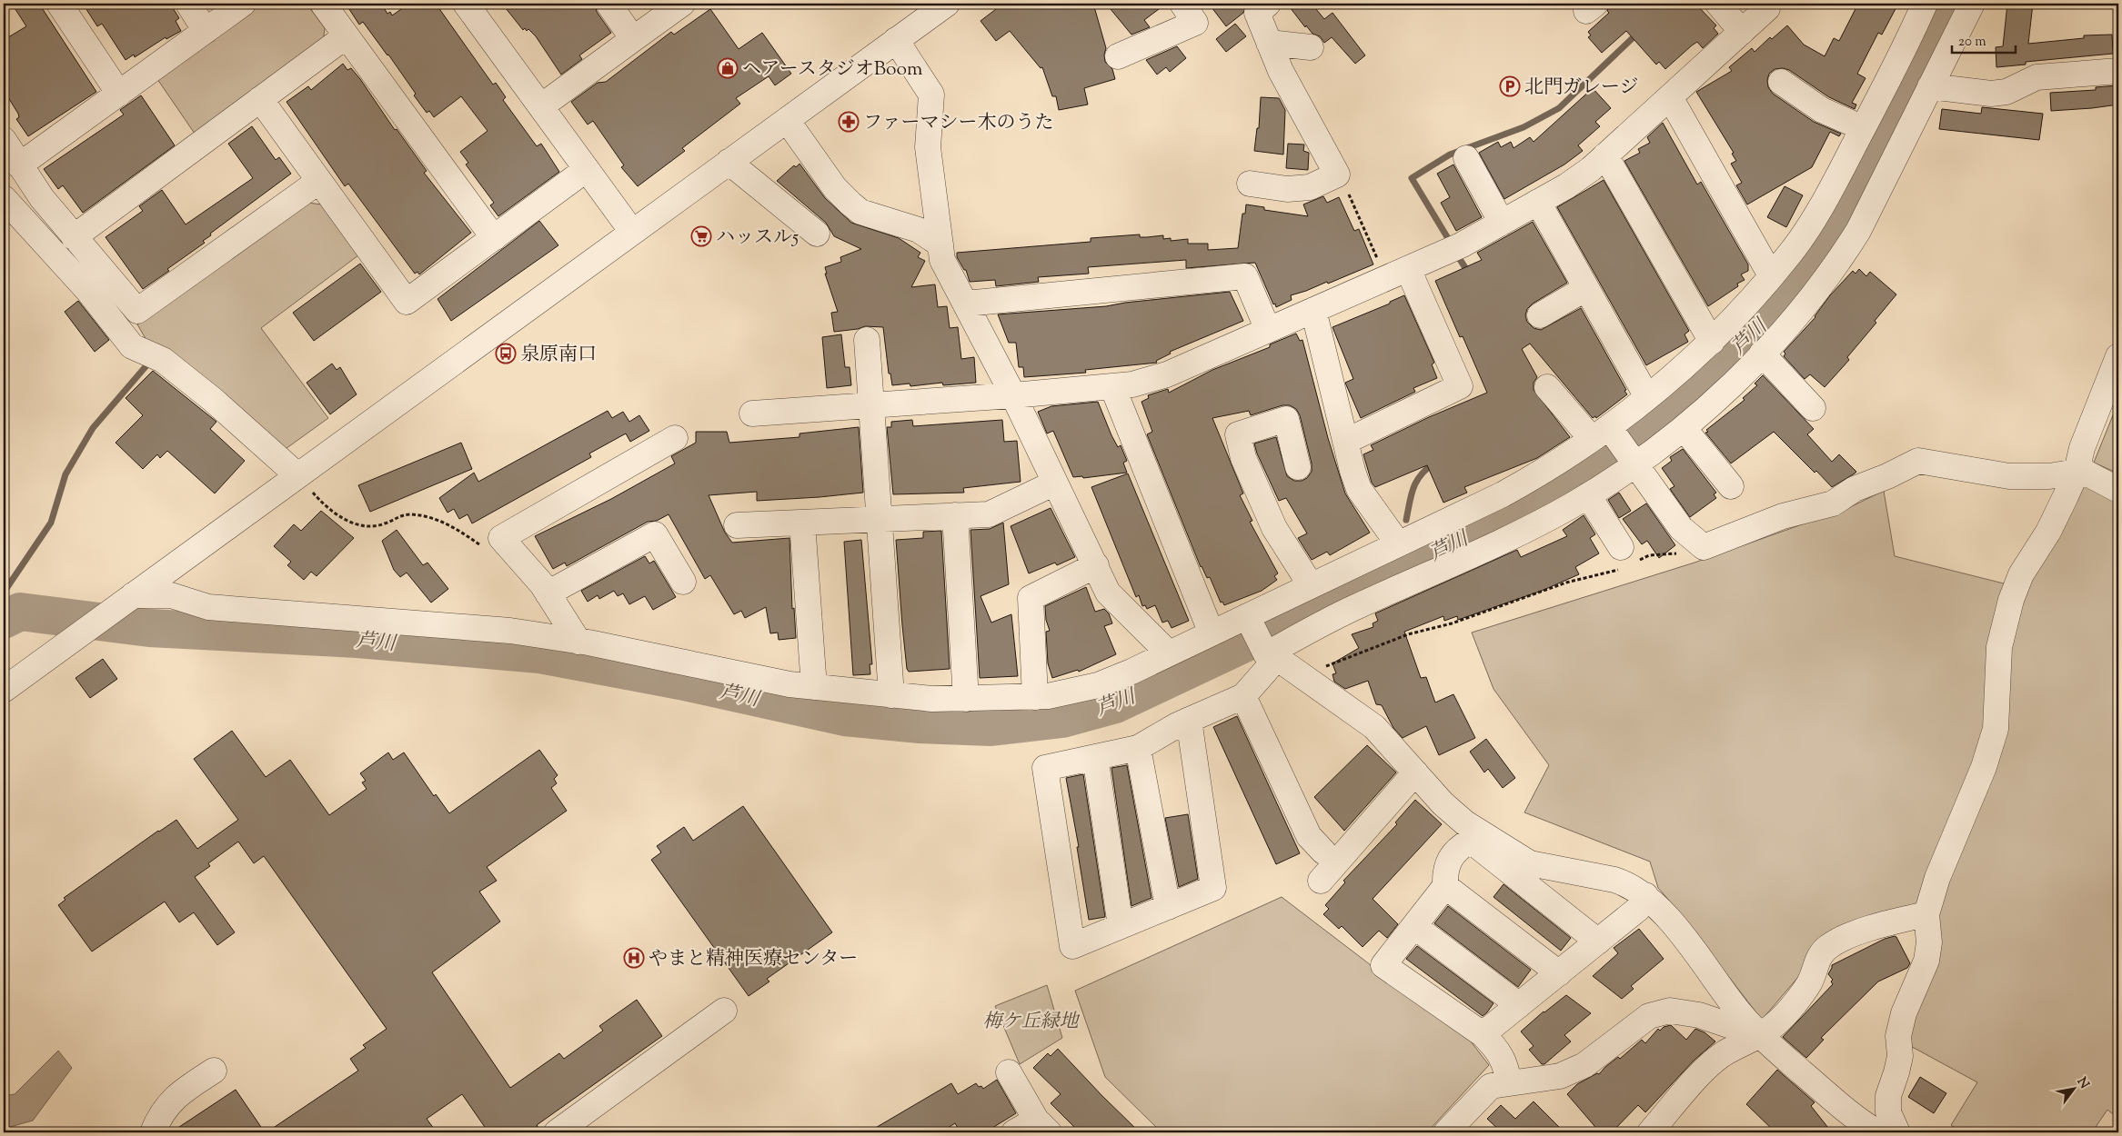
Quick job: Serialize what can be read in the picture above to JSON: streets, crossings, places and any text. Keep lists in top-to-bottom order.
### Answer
{
  "water": ["芦川"],
  "parks": ["梅ケ丘緑地"],
  "places": {
    "shop": ["ヘアースタジオBoom"],
    "parking": ["北門ガレージ"],
    "pharmacy": ["ファーマシー木のうた"],
    "supermarket": ["ハッスル5"],
    "bus stop": ["泉原南口"],
    "hospital": ["やまと精神医療センター"]
  },
  "scale_bar": "20 m",
  "north": "top right"
}
